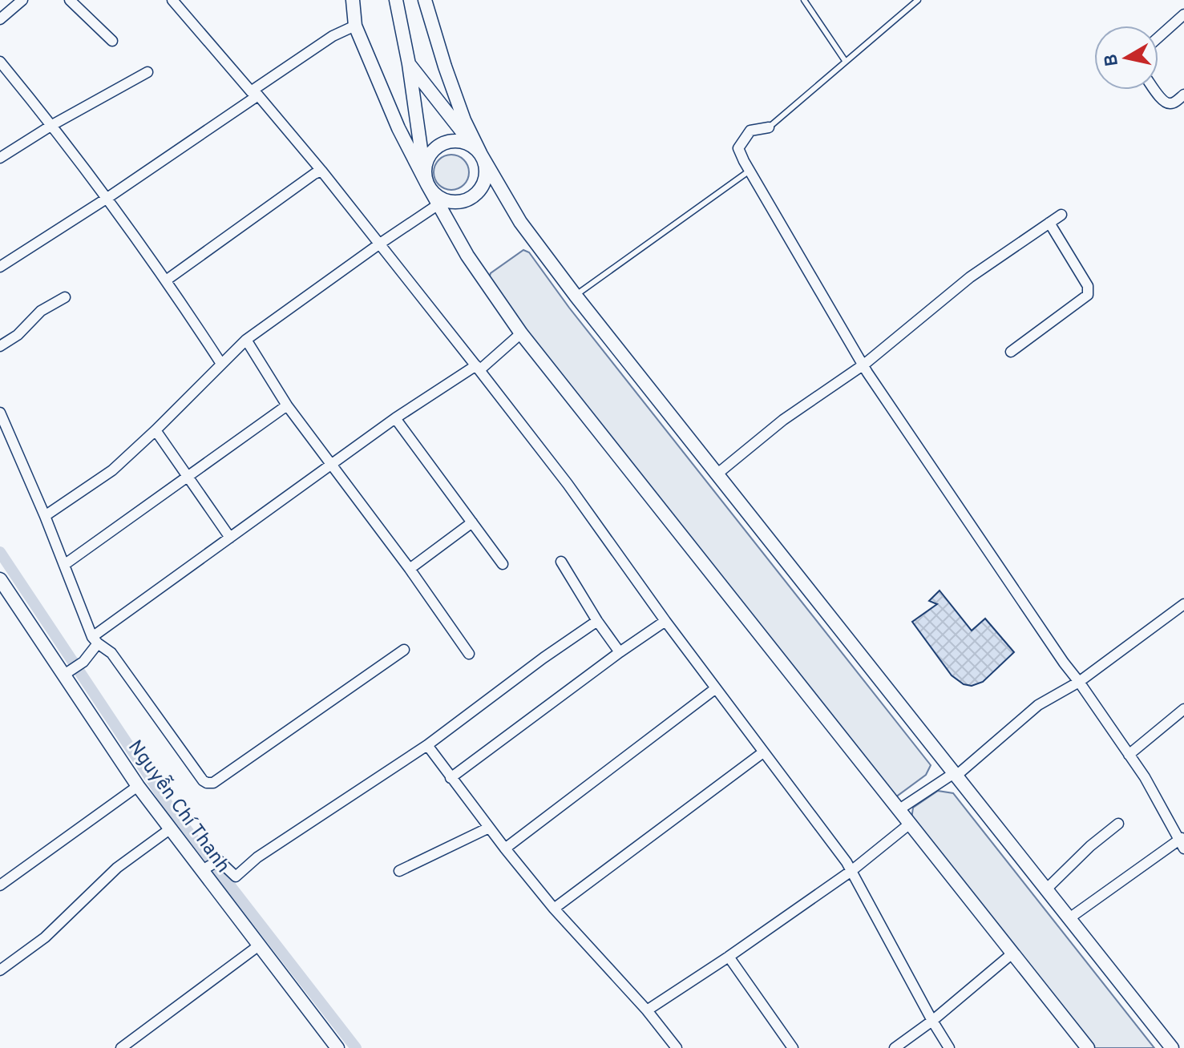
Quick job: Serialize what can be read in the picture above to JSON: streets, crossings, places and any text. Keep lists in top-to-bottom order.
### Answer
{
  "streets": {
    "street": ["Nguyễn Chí Thanh"]
  },
  "north": "left"
}
